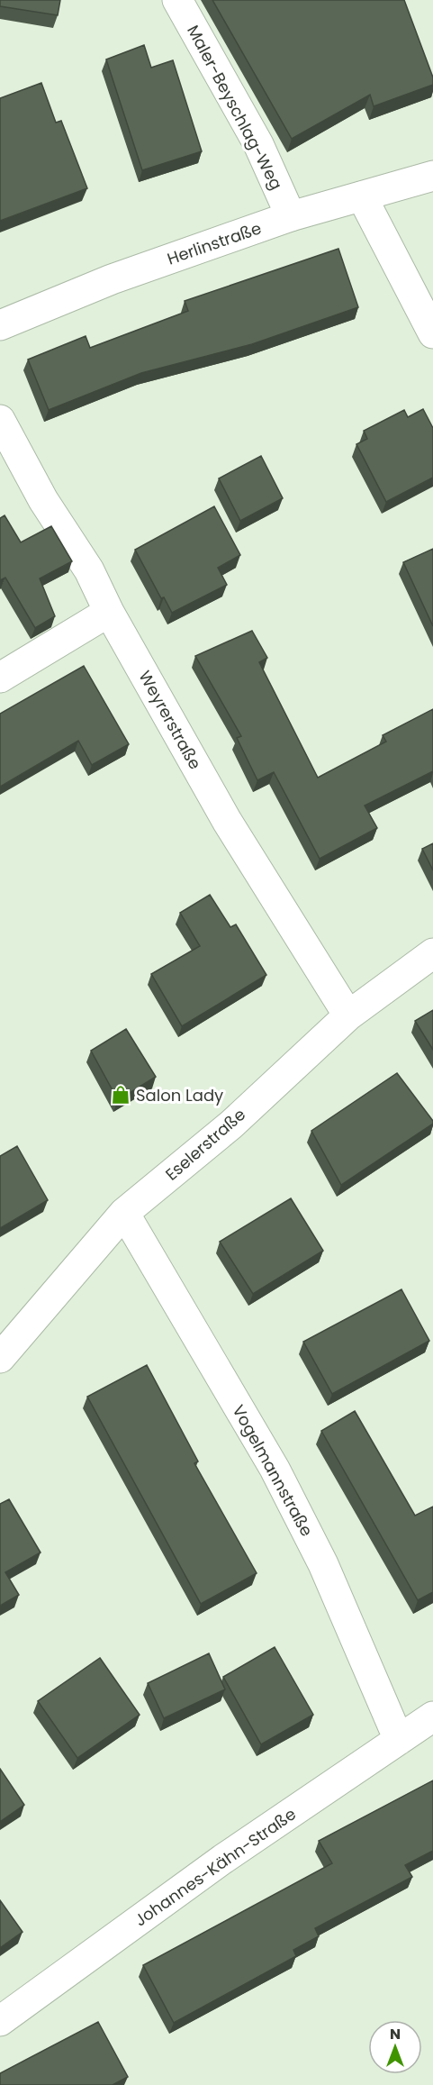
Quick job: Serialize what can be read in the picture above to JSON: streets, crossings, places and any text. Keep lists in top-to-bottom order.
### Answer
{
  "streets": {
    "street": [
      "Maler-Beyschlag-Weg",
      "Herlinstraße",
      "Weyrerstraße",
      "Eselerstraße",
      "Vogelmannstraße",
      "Johannes-Kähn-Straße"
    ]
  },
  "crossings": [
    ["Maler-Beyschlag-Weg", "Herlinstraße"],
    ["Weyrerstraße", "Eselerstraße"],
    ["Eselerstraße", "Vogelmannstraße"],
    ["Vogelmannstraße", "Johannes-Kähn-Straße"]
  ],
  "places": {
    "shop": ["Salon Lady"]
  },
  "north": "top"
}
